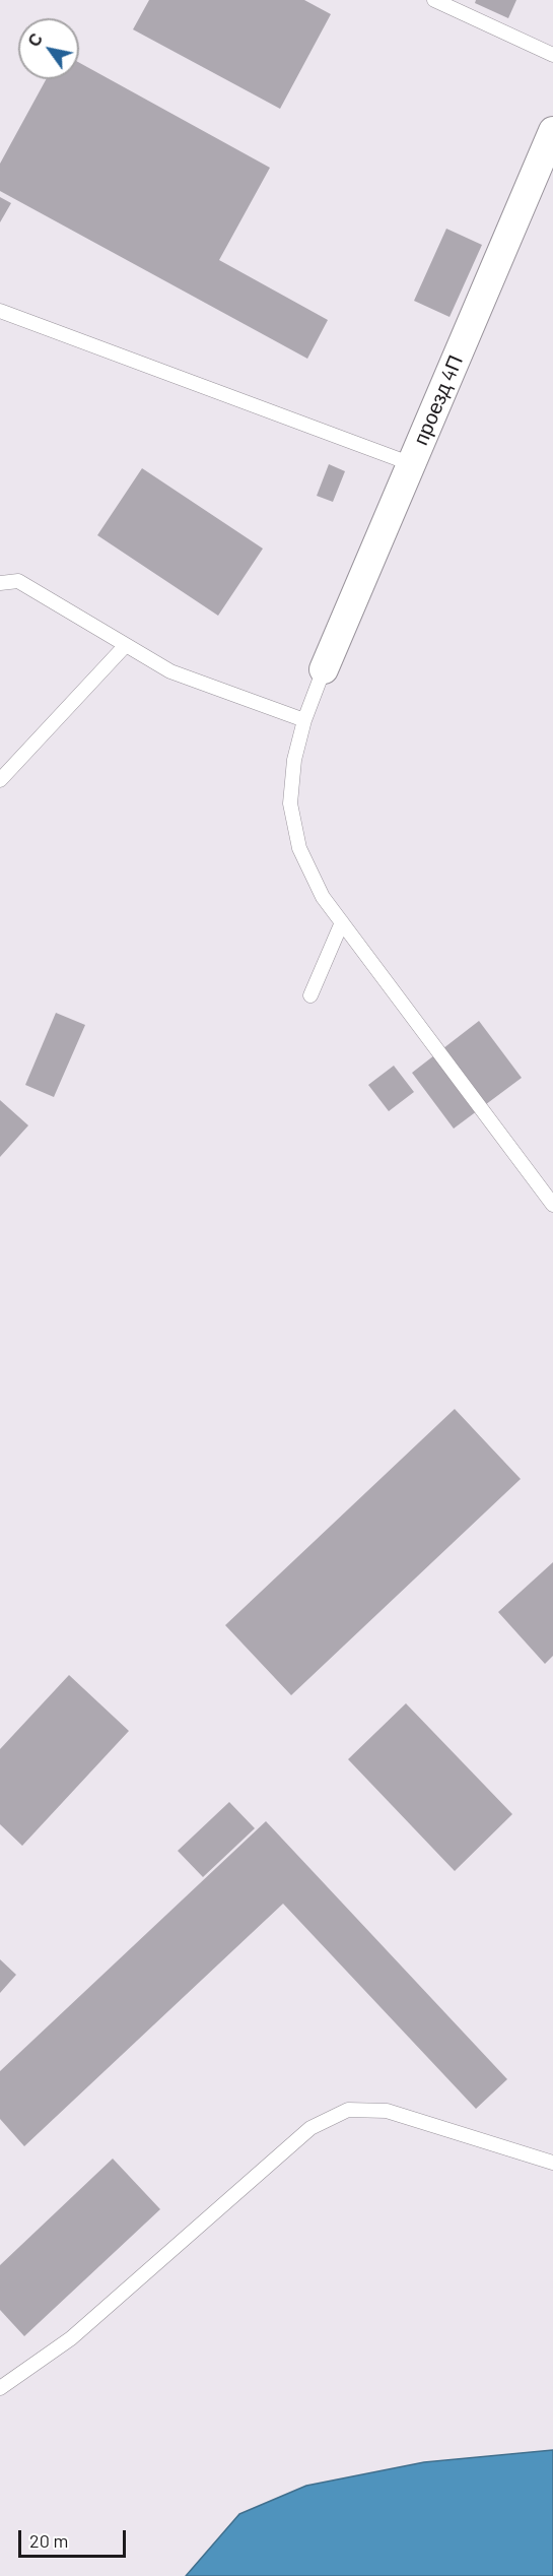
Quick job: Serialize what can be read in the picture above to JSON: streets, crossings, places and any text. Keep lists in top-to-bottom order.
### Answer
{
  "streets": {
    "street": ["проезд 4П"]
  },
  "scale_bar": "20 m",
  "north": "top left"
}
